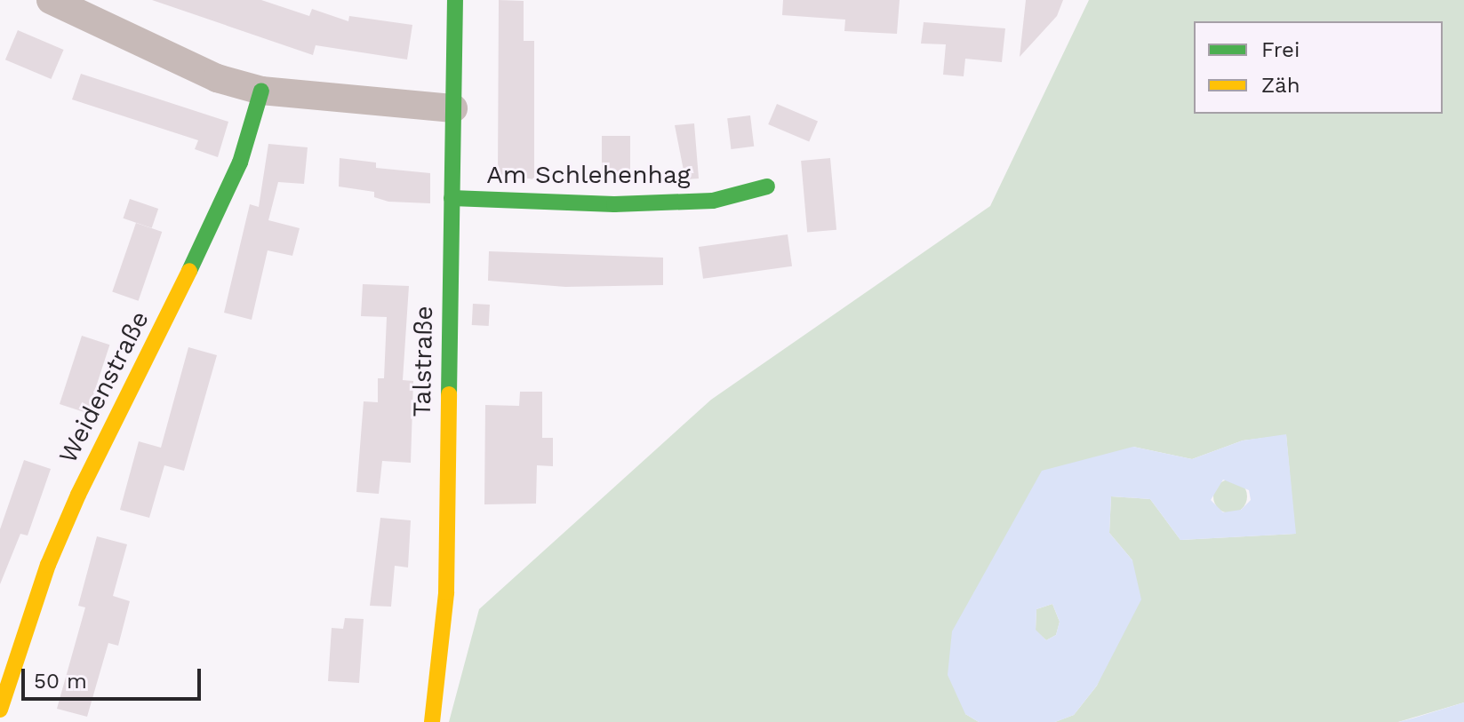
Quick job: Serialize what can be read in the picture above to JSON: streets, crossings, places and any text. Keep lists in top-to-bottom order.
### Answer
{
  "streets": {
    "street": ["Am Schlehenhag", "Talstraße", "Weidenstraße"]
  },
  "crossings": [
    ["Am Schlehenhag", "Talstraße"]
  ],
  "legend": ["Frei", "Zäh"],
  "scale_bar": "50 m"
}
